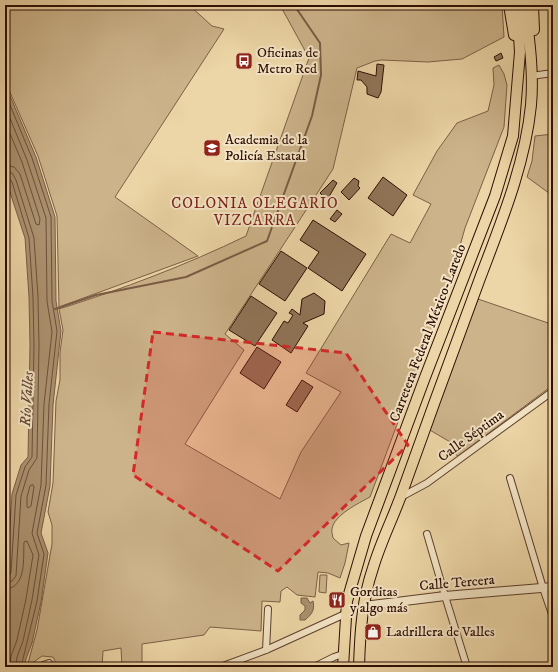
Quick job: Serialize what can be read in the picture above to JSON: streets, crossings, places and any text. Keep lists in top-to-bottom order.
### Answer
{
  "streets": {
    "main road": ["Carretera Federal México-Laredo"],
    "street": ["Calle Séptima", "Calle Tercera"]
  },
  "crossings": [
    ["Carretera Federal México-Laredo", "Calle Séptima"],
    ["Carretera Federal México-Laredo", "Calle Tercera"]
  ],
  "districts": ["COLONIA OLEGARIO VIZCARRA"],
  "water": ["Río Valles"],
  "places": {
    "bus stop": ["Oficinas de Metro Red"],
    "school or university": ["Academia de la Policía Estatal"],
    "restaurant": ["Gorditas y algo más"],
    "shop": ["Ladrillera de Valles"]
  }
}
